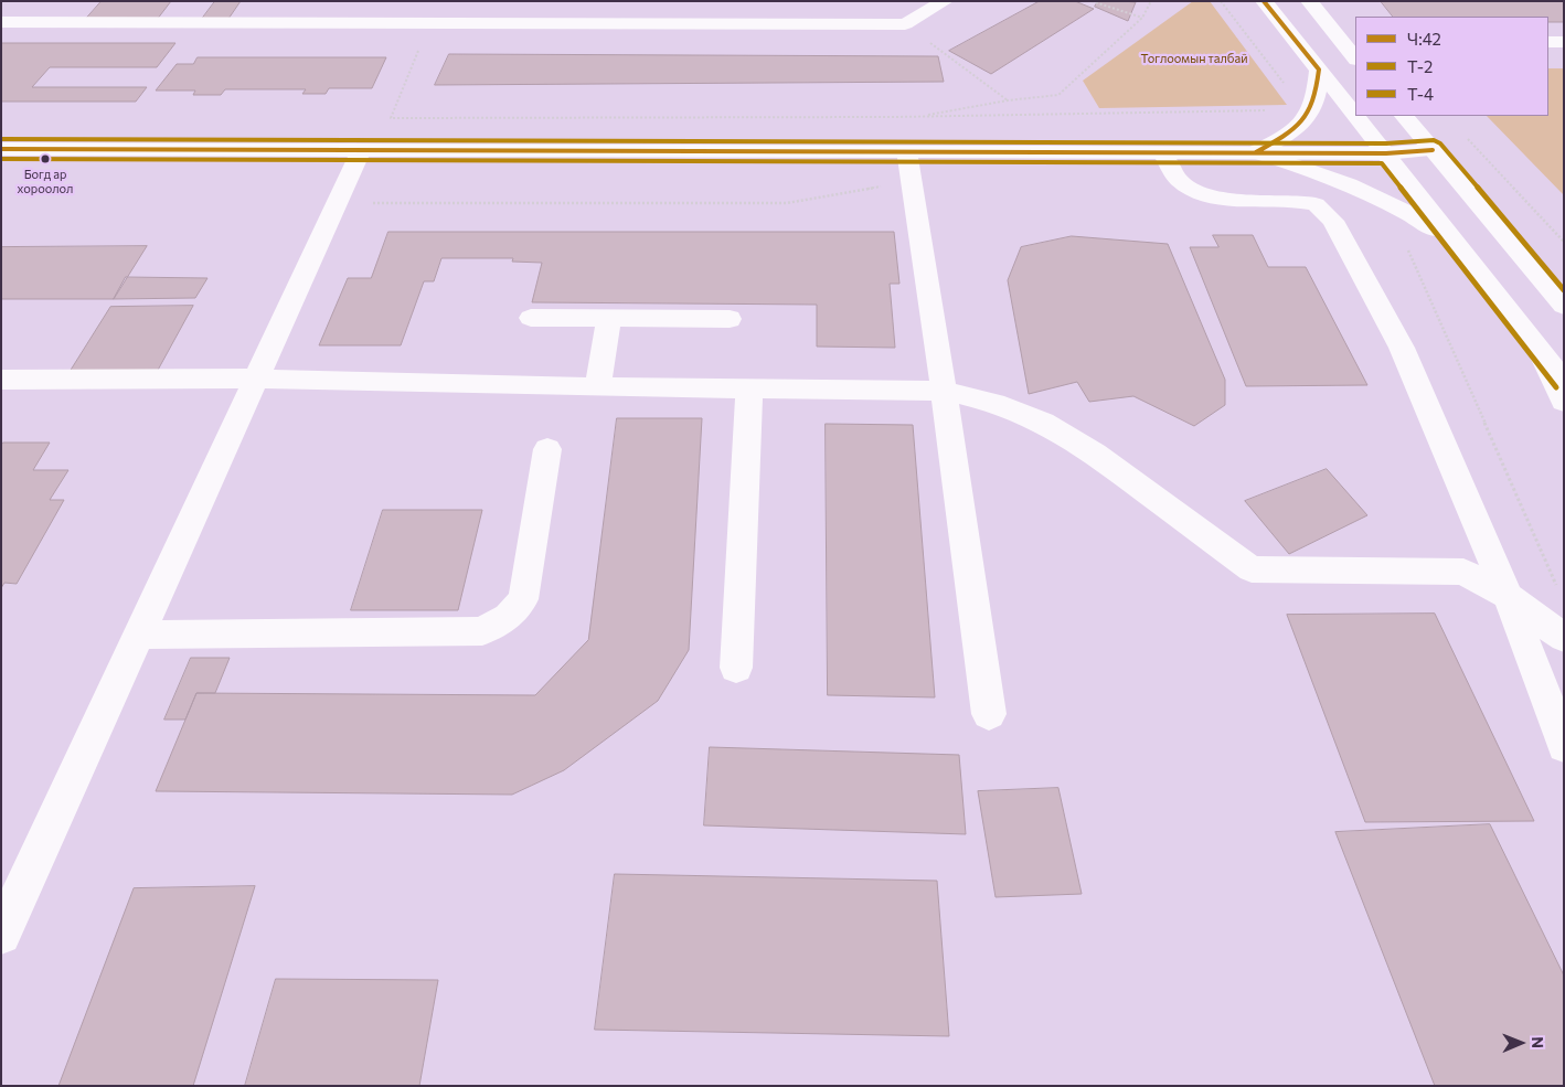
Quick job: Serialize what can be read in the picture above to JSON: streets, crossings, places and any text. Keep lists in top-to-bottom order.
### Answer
{
  "parks": ["Тоглоомын талбай"],
  "places": ["Богд ар хороолол"],
  "lines": ["transit line Ч:42", "transit line Т-4", "transit line Т-2"],
  "legend": ["Ч:42", "Т-2", "Т-4"],
  "north": "right"
}
